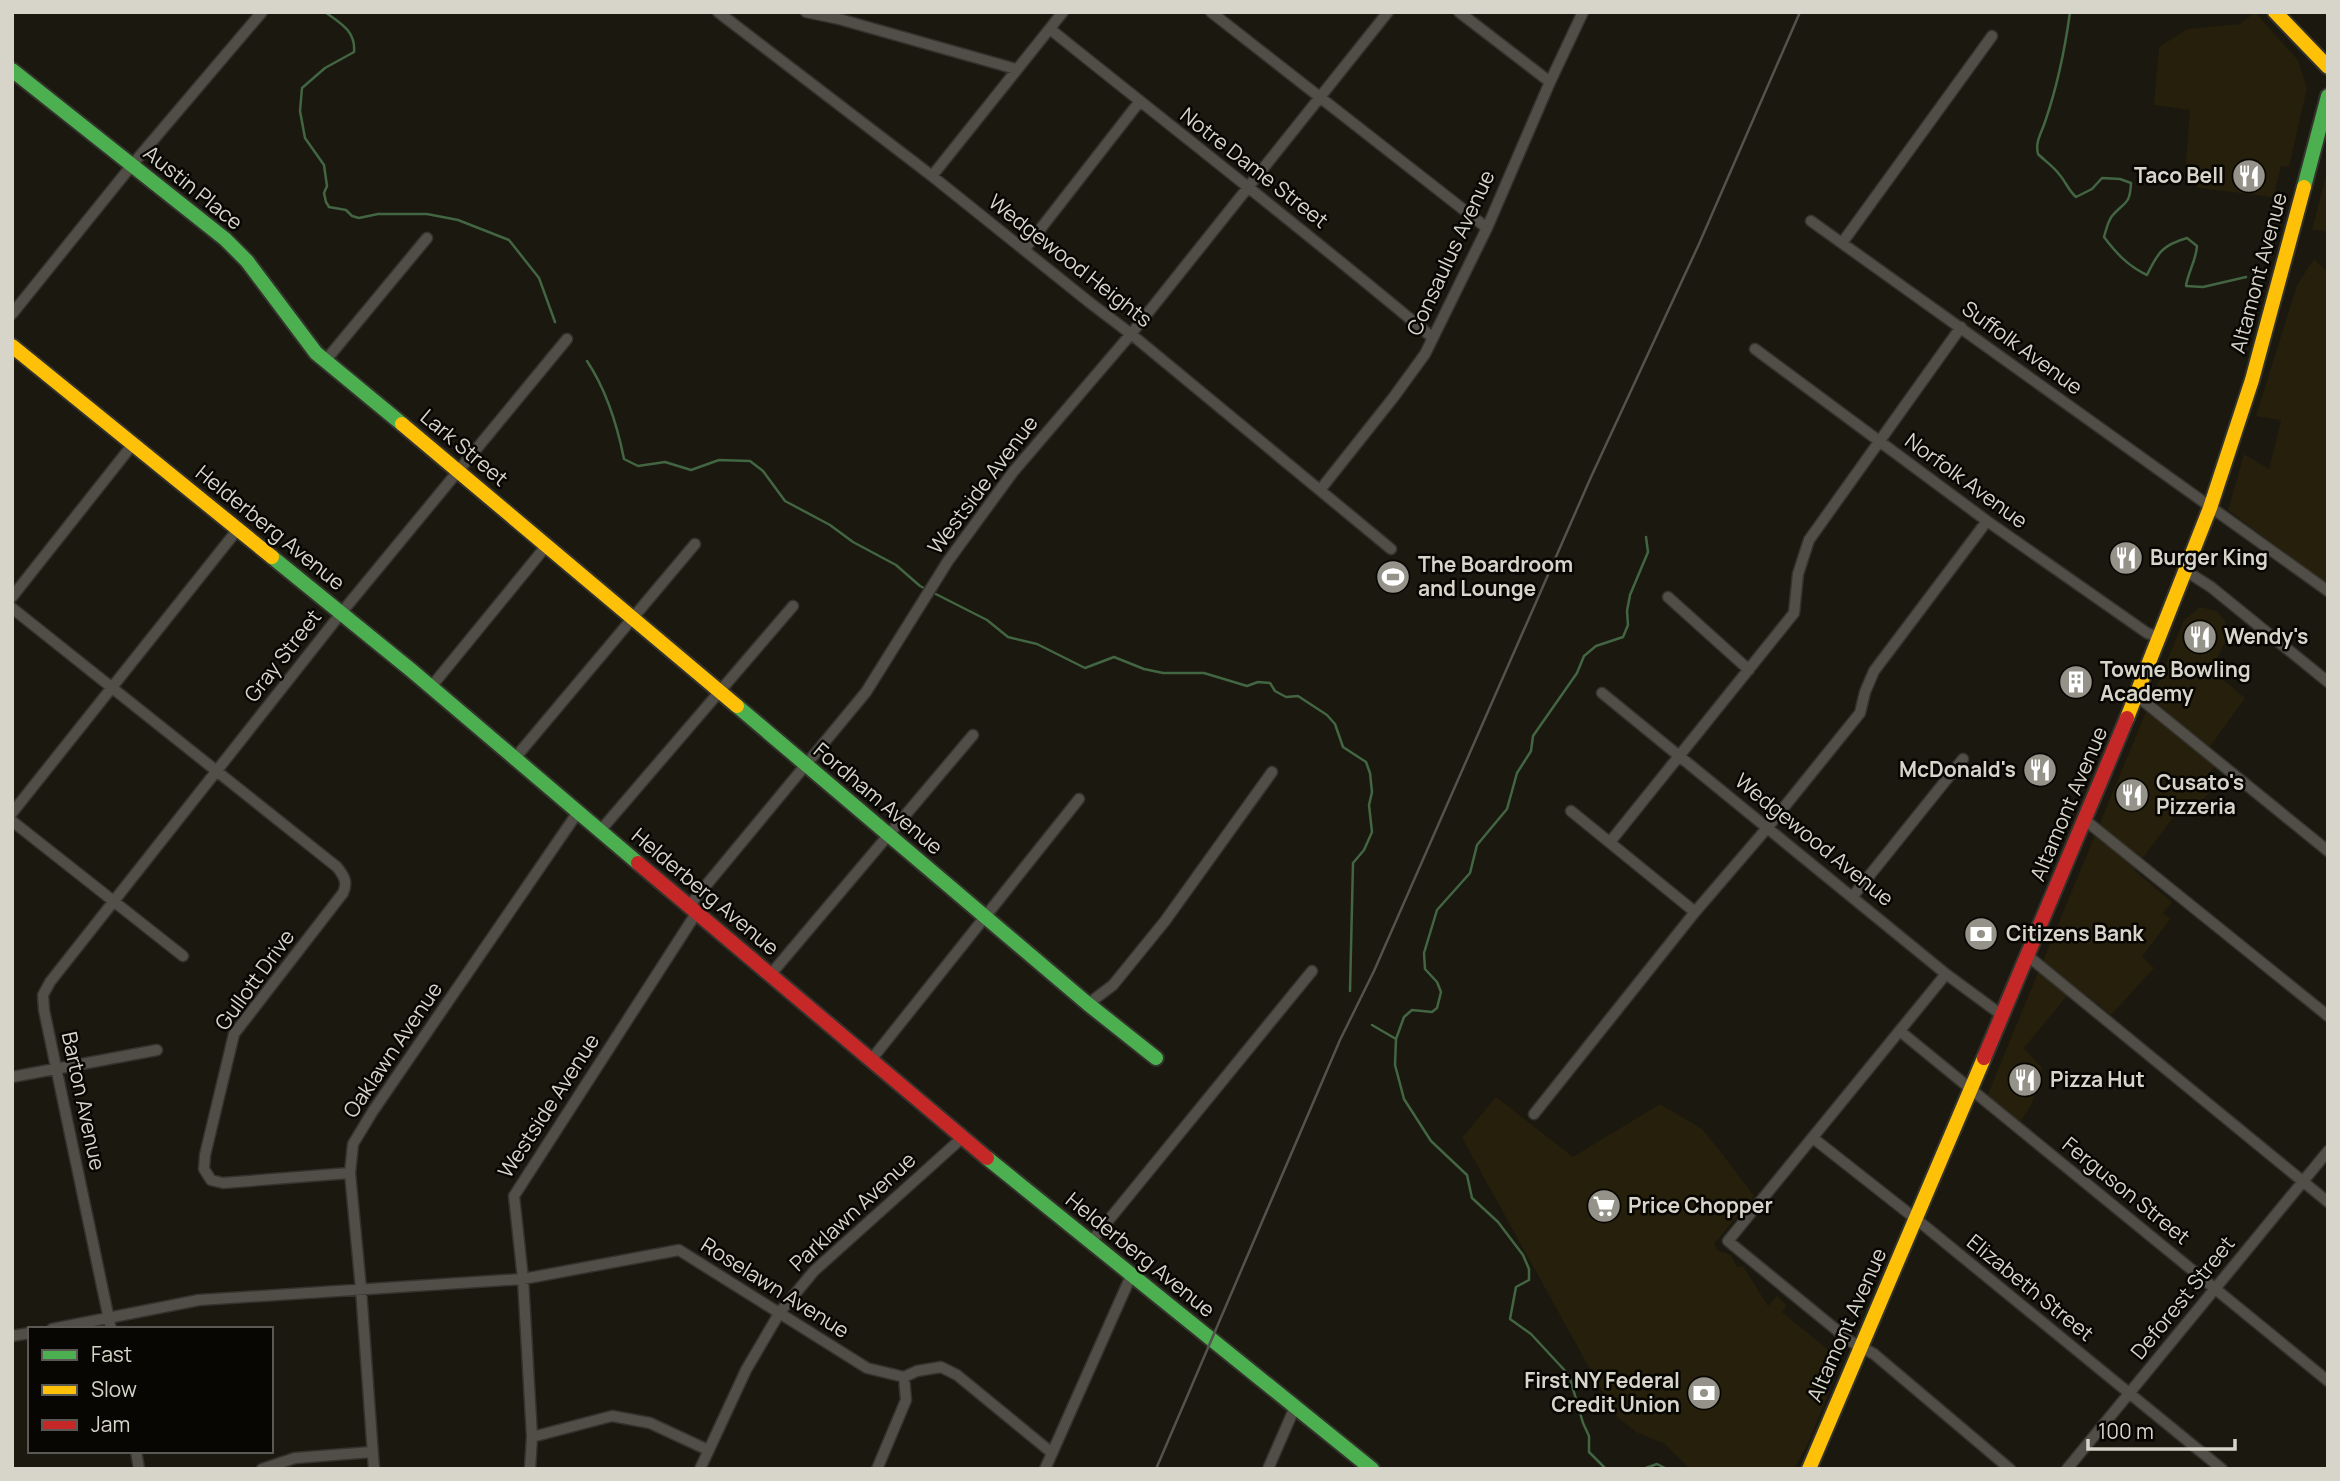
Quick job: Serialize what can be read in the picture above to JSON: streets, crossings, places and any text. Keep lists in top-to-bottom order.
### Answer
{
  "streets": {
    "street": [
      "Notre Dame Street",
      "Austin Place",
      "Consaulus Avenue",
      "Wedgewood Heights",
      "Altamont Avenue",
      "Suffolk Avenue",
      "Lark Street",
      "Norfolk Avenue",
      "Westside Avenue",
      "Helderberg Avenue",
      "Gray Street",
      "Fordham Avenue",
      "Wedgewood Avenue",
      "Gullott Drive",
      "Oaklawn Avenue",
      "Barton Avenue",
      "Ferguson Street",
      "Parklawn Avenue",
      "Roselawn Avenue",
      "Elizabeth Street",
      "Deforest Street"
    ]
  },
  "crossings": [
    ["Notre Dame Street", "Consaulus Avenue"],
    ["Notre Dame Street", "Westside Avenue"],
    ["Austin Place", "Lark Street"],
    ["Consaulus Avenue", "Wedgewood Heights"],
    ["Wedgewood Heights", "Westside Avenue"],
    ["Altamont Avenue", "Suffolk Avenue"],
    ["Altamont Avenue", "Norfolk Avenue"],
    ["Altamont Avenue", "Wedgewood Avenue"],
    ["Altamont Avenue", "Ferguson Street"],
    ["Altamont Avenue", "Elizabeth Street"],
    ["Lark Street", "Gray Street"],
    ["Lark Street", "Fordham Avenue"],
    ["Westside Avenue", "Helderberg Avenue"],
    ["Westside Avenue", "Fordham Avenue"],
    ["Westside Avenue", "Roselawn Avenue"],
    ["Helderberg Avenue", "Gray Street"],
    ["Helderberg Avenue", "Oaklawn Avenue"],
    ["Helderberg Avenue", "Parklawn Avenue"],
    ["Gray Street", "Gullott Drive"],
    ["Gray Street", "Barton Avenue"],
    ["Gullott Drive", "Oaklawn Avenue"],
    ["Oaklawn Avenue", "Roselawn Avenue"],
    ["Barton Avenue", "Roselawn Avenue"],
    ["Ferguson Street", "Deforest Street"],
    ["Parklawn Avenue", "Roselawn Avenue"],
    ["Elizabeth Street", "Deforest Street"]
  ],
  "places": {
    "restaurant": [
      "Taco Bell",
      "Burger King",
      "Wendy's",
      "McDonald's",
      "Cusato's Pizzeria",
      "Pizza Hut"
    ],
    "sports": ["The Boardroom and Lounge"],
    "building": ["Towne Bowling Academy"],
    "bank": ["Citizens Bank", "First NY Federal Credit Union"],
    "supermarket": ["Price Chopper"]
  },
  "legend": ["Fast", "Slow", "Jam"],
  "scale_bar": "100 m"
}
